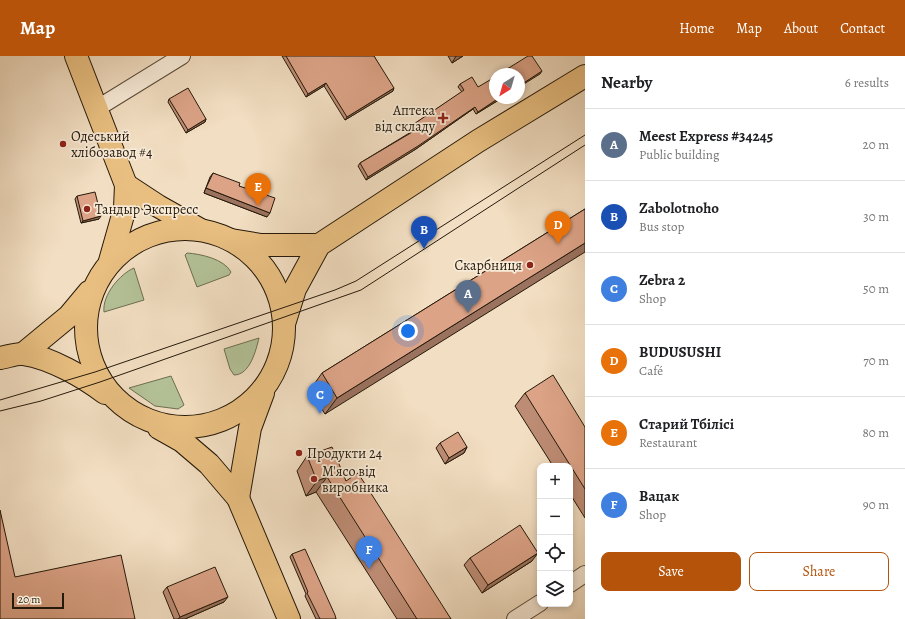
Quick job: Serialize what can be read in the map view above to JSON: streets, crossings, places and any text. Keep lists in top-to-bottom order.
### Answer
{
  "places": {
    "health": ["Аптека від складу"],
    "other": [
      "Одеський хлібозавод #4",
      "Тандыр Экспресс",
      "Скарбниця",
      "Продукти 24",
      "М'ясо від виробника"
    ]
  },
  "scale_bar": "20 m",
  "north": "bottom left",
  "page": {
    "header": "Map",
    "nav": [
      "Home",
      "Map",
      "About",
      "Contact"
    ],
    "heading": ["Nearby", "6 results"],
    "list": [
      {
        "mark": "A",
        "name": "Meest Express #34245",
        "note": "Public building",
        "value": "20 m"
      },
      {
        "mark": "B",
        "name": "Zabolotnoho",
        "note": "Bus stop",
        "value": "30 m"
      },
      {
        "mark": "C",
        "name": "Zebra 2",
        "note": "Shop",
        "value": "50 m"
      },
      {
        "mark": "D",
        "name": "BUDUSUSHI",
        "note": "Café",
        "value": "70 m"
      },
      {
        "mark": "E",
        "name": "Старий Тбілісі",
        "note": "Restaurant",
        "value": "80 m"
      },
      {
        "mark": "F",
        "name": "Вацак",
        "note": "Shop",
        "value": "90 m"
      }
    ],
    "pins": [
      "E",
      "D",
      "B",
      "A",
      "C",
      "F"
    ],
    "map_buttons": ["+", "−"],
    "buttons": ["Save", "Share"],
    "scale": "20 m"
  }
}
